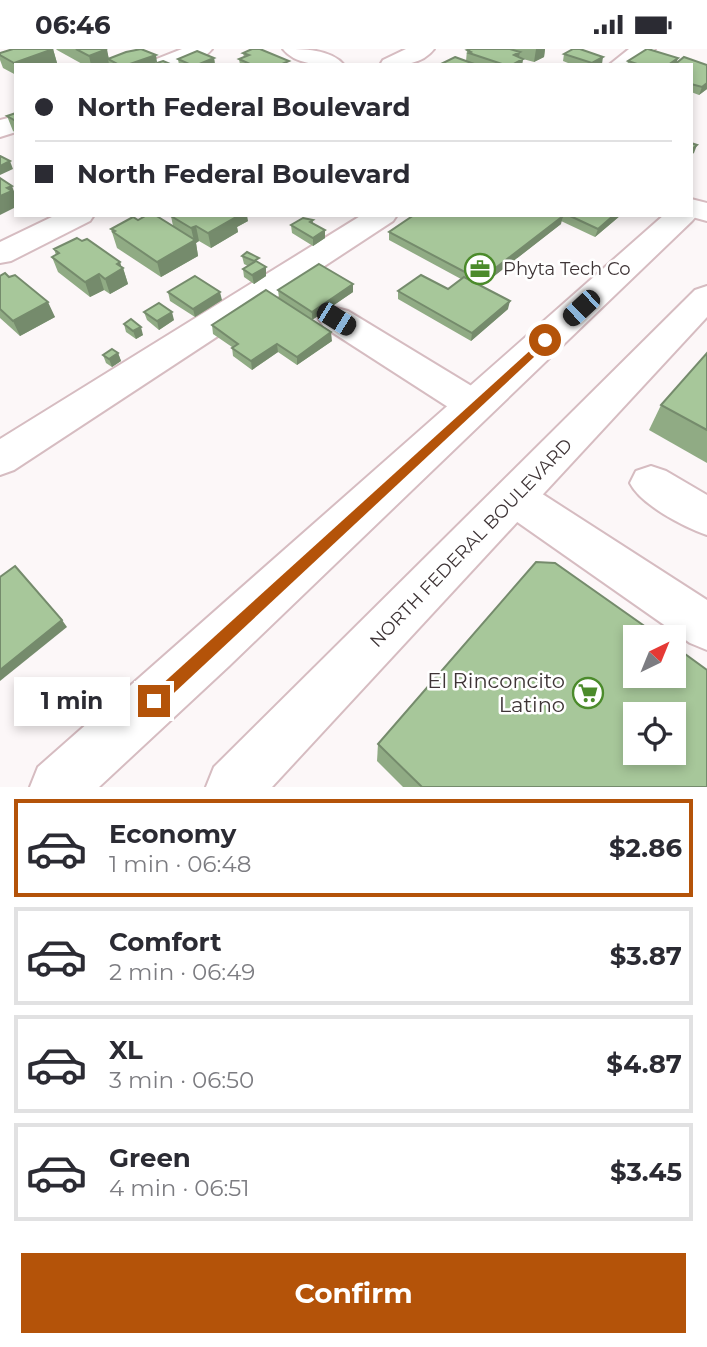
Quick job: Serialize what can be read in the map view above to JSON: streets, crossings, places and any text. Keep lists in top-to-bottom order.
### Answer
{
  "streets": {
    "main road": ["NORTH FEDERAL BOULEVARD"]
  },
  "places": {
    "office": ["Phyta Tech Co"],
    "supermarket": ["El Rinconcito Latino"]
  },
  "north": "top right",
  "page": {
    "status": "06:46",
    "banner": ["North Federal Boulevard", "North Federal Boulevard"],
    "bubble": "1 min",
    "list": [
      {
        "name": "Economy",
        "note": "1 min · 06:48",
        "value": "$2.86"
      },
      {
        "name": "Comfort",
        "note": "2 min · 06:49",
        "value": "$3.87"
      },
      {
        "name": "XL",
        "note": "3 min · 06:50",
        "value": "$4.87"
      },
      {
        "name": "Green",
        "note": "4 min · 06:51",
        "value": "$3.45"
      }
    ],
    "buttons": "Confirm"
  }
}
